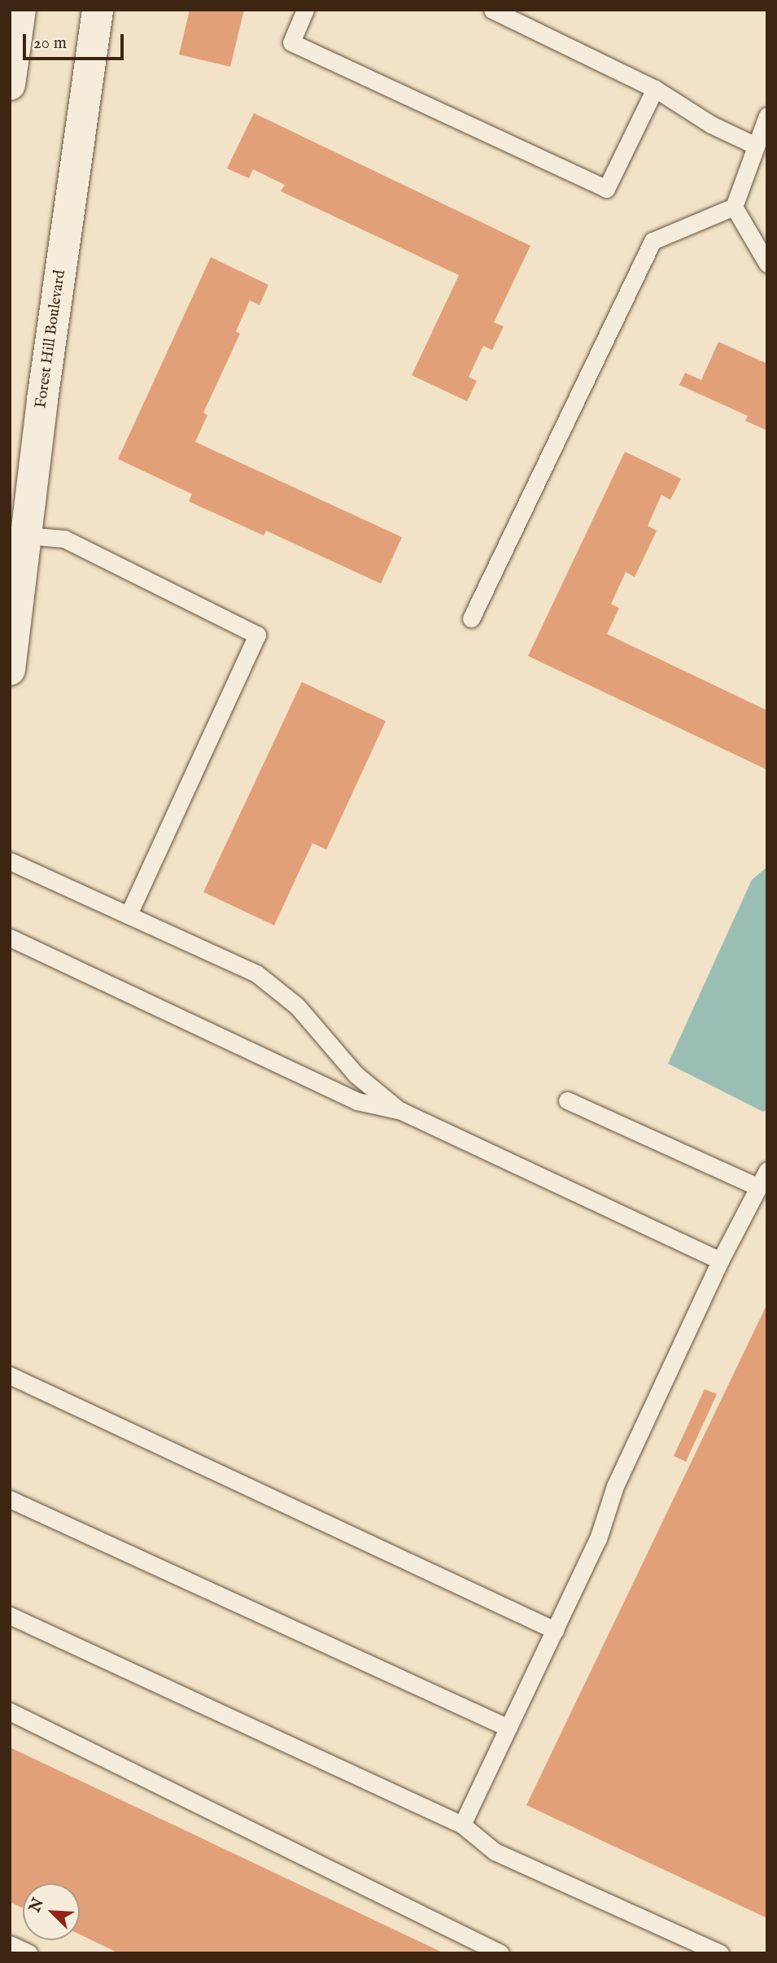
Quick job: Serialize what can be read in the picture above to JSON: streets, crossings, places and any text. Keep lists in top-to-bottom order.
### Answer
{
  "streets": {
    "main road": ["Forest Hill Boulevard"]
  },
  "scale_bar": "20 m",
  "north": "top left"
}
